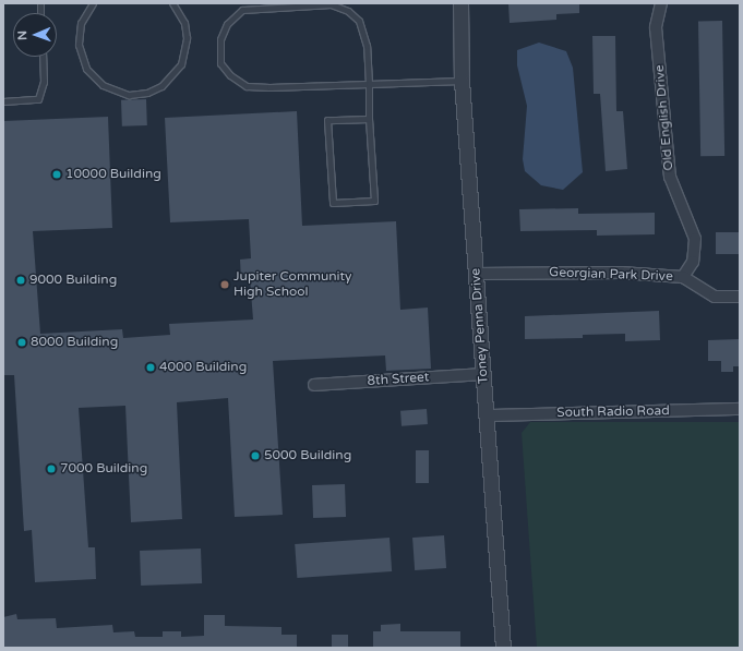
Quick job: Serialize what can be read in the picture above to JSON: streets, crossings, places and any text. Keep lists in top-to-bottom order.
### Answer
{
  "streets": {
    "street": [
      "Old English Drive",
      "Georgian Park Drive",
      "Toney Penna Drive",
      "8th Street",
      "South Radio Road"
    ]
  },
  "crossings": [
    ["Old English Drive", "Georgian Park Drive"],
    ["Georgian Park Drive", "Toney Penna Drive"],
    ["Toney Penna Drive", "8th Street"],
    ["Toney Penna Drive", "South Radio Road"]
  ],
  "places": [
    "10000 Building",
    "9000 Building",
    "Jupiter Community High School",
    "8000 Building",
    "4000 Building",
    "5000 Building",
    "7000 Building"
  ],
  "north": "left"
}
